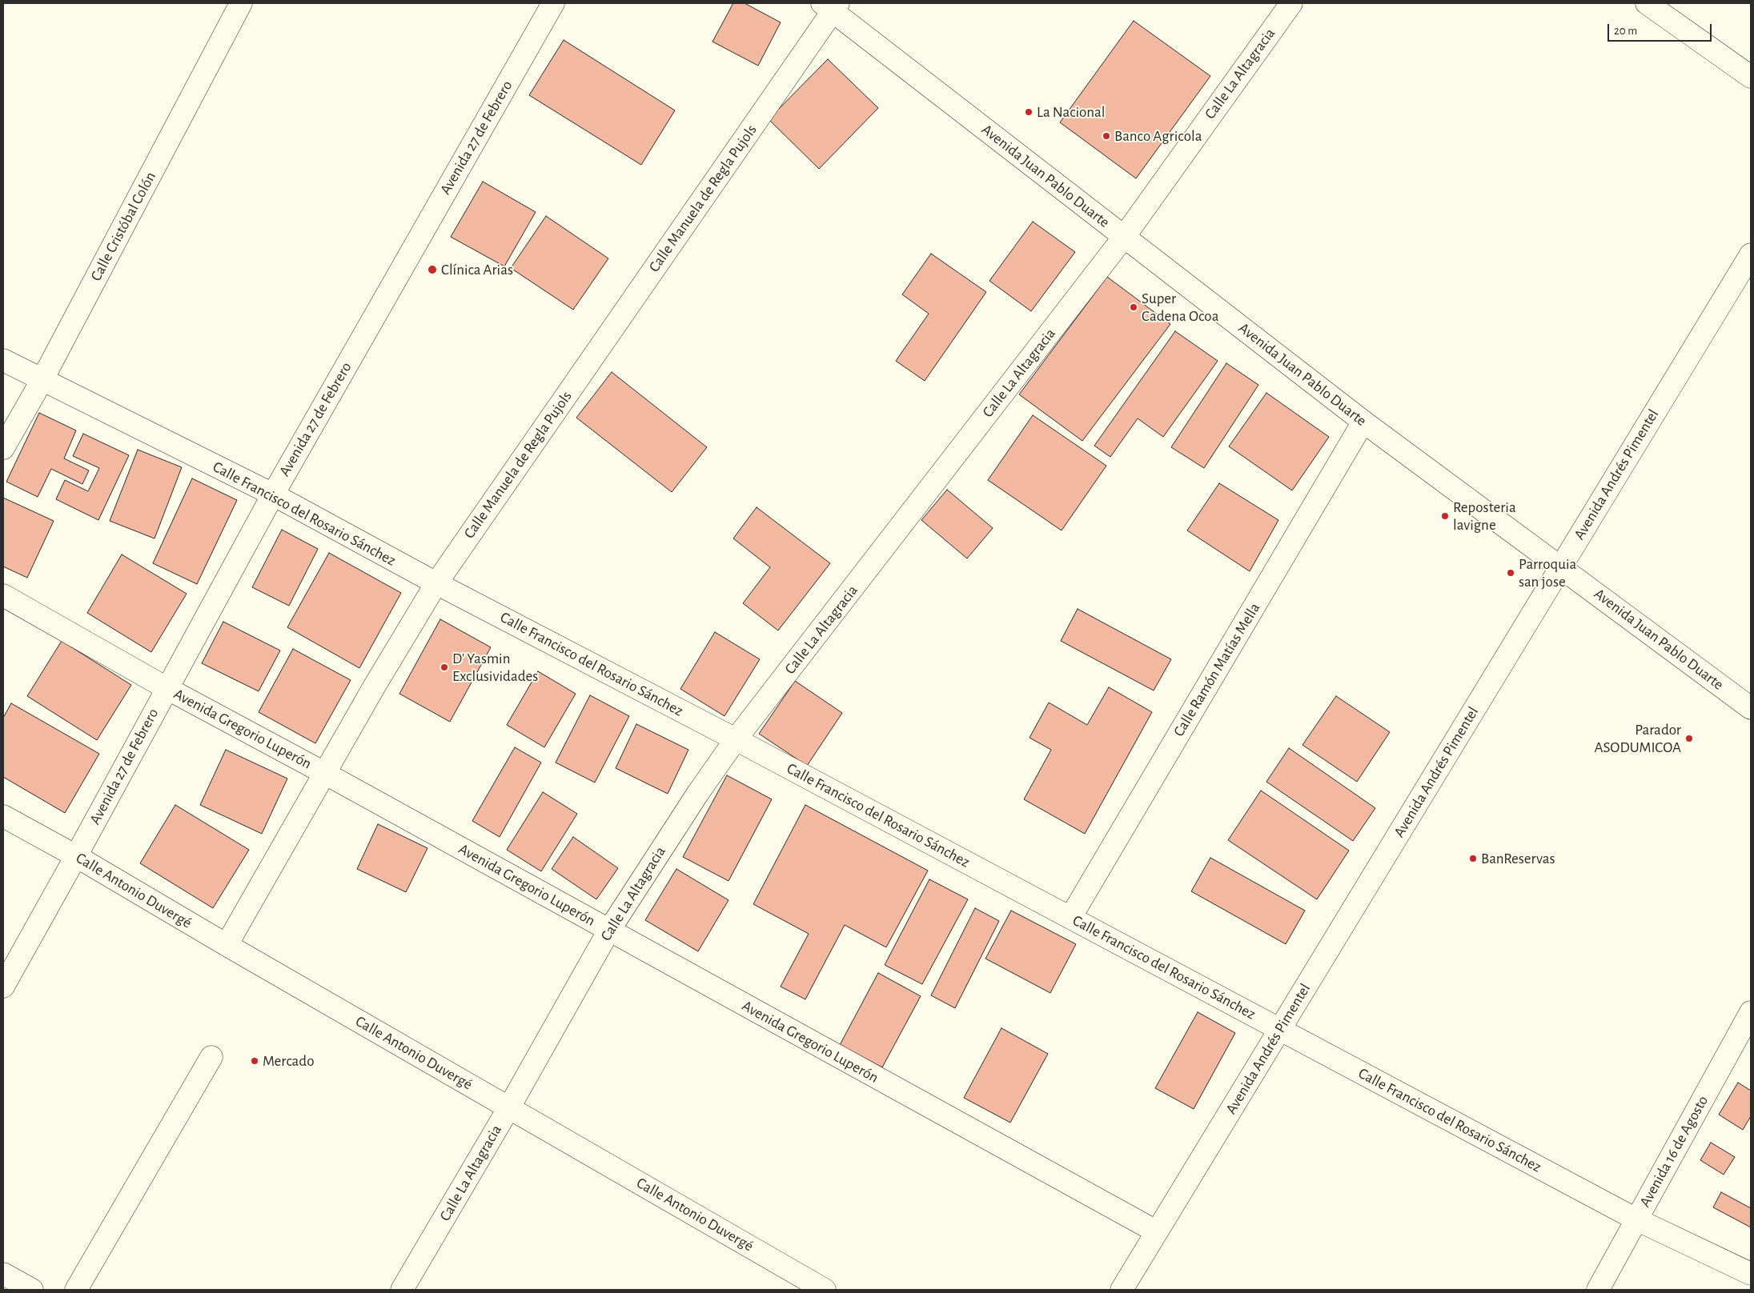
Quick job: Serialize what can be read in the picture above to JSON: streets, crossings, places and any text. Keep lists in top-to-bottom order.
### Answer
{
  "streets": {
    "street": [
      "Calle La Altagracia",
      "Avenida 27 de Febrero",
      "Avenida Juan Pablo Duarte",
      "Calle Manuela de Regla Pujols",
      "Calle Cristóbal Colón",
      "Avenida Andrés Pimentel",
      "Calle Francisco del Rosario Sánchez",
      "Calle Ramón Matías Mella",
      "Avenida Gregorio Luperón",
      "Calle Antonio Duvergé",
      "Avenida 16 de Agosto"
    ]
  },
  "crossings": [
    ["Calle La Altagracia", "Avenida Juan Pablo Duarte"],
    ["Calle La Altagracia", "Calle Francisco del Rosario Sánchez"],
    ["Calle La Altagracia", "Avenida Gregorio Luperón"],
    ["Calle La Altagracia", "Calle Antonio Duvergé"],
    ["Avenida 27 de Febrero", "Calle Francisco del Rosario Sánchez"],
    ["Avenida 27 de Febrero", "Avenida Gregorio Luperón"],
    ["Avenida 27 de Febrero", "Calle Antonio Duvergé"],
    ["Avenida Juan Pablo Duarte", "Calle Manuela de Regla Pujols"],
    ["Avenida Juan Pablo Duarte", "Avenida Andrés Pimentel"],
    ["Avenida Juan Pablo Duarte", "Calle Ramón Matías Mella"],
    ["Calle Manuela de Regla Pujols", "Calle Francisco del Rosario Sánchez"],
    ["Calle Manuela de Regla Pujols", "Avenida Gregorio Luperón"],
    ["Calle Manuela de Regla Pujols", "Calle Antonio Duvergé"],
    ["Calle Cristóbal Colón", "Calle Francisco del Rosario Sánchez"],
    ["Avenida Andrés Pimentel", "Calle Francisco del Rosario Sánchez"],
    ["Avenida Andrés Pimentel", "Avenida Gregorio Luperón"],
    ["Calle Francisco del Rosario Sánchez", "Calle Ramón Matías Mella"],
    ["Calle Francisco del Rosario Sánchez", "Avenida 16 de Agosto"]
  ],
  "places": [
    "La Nacional",
    "Banco Agricola",
    "Clínica Arias",
    "Super Cadena Ocoa",
    "Reposteria lavigne",
    "Parroquia san jose",
    "D' Yasmin Exclusividades",
    "Parador ASODUMICOA",
    "BanReservas",
    "Mercado"
  ],
  "scale_bar": "20 m"
}
